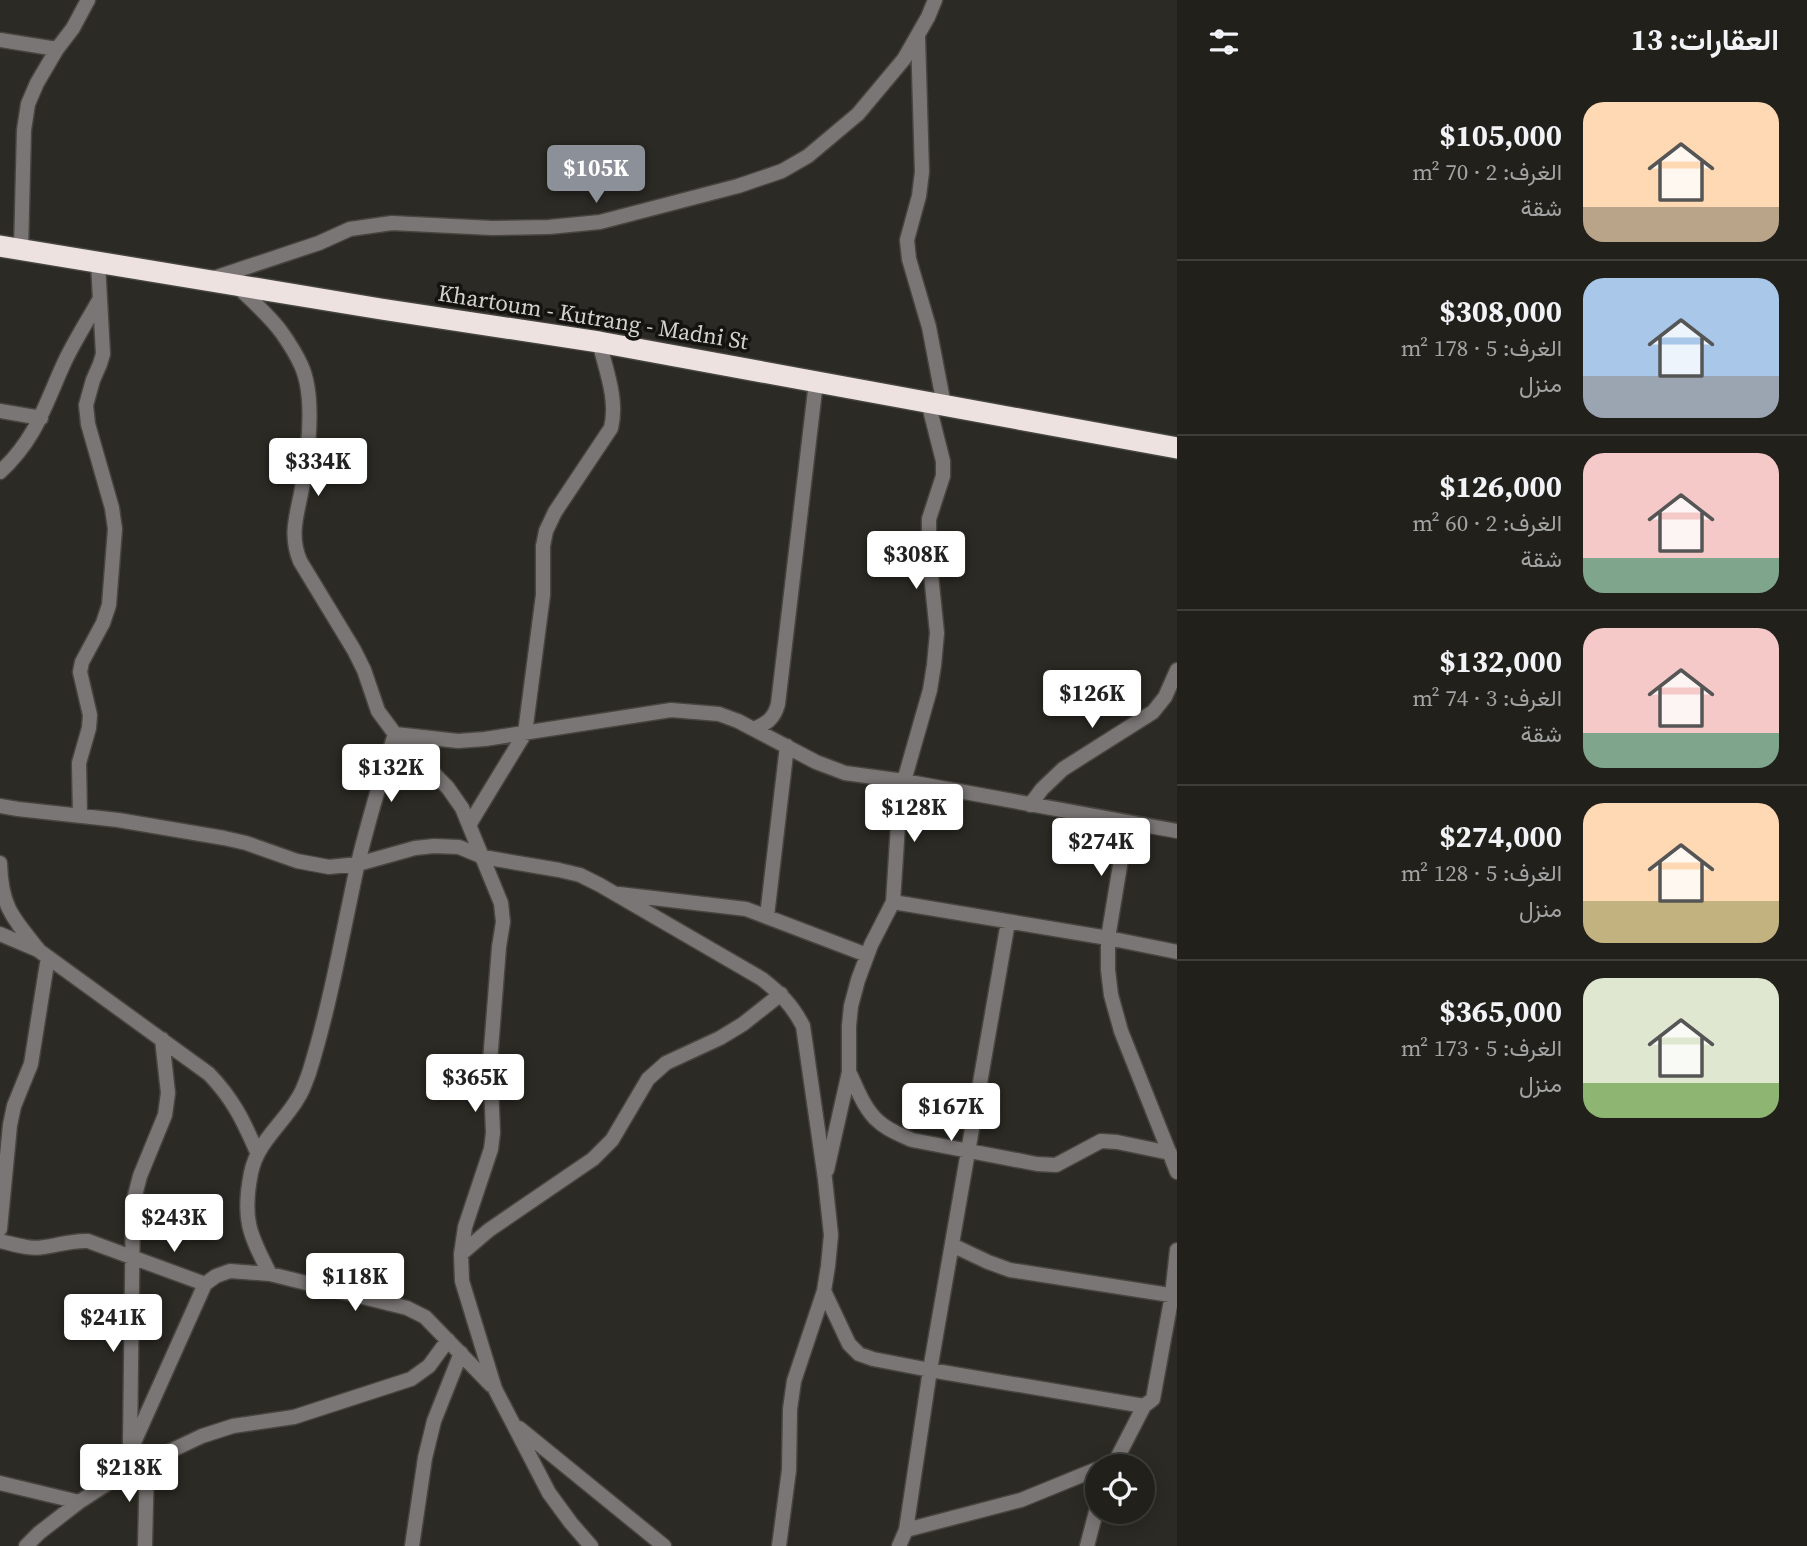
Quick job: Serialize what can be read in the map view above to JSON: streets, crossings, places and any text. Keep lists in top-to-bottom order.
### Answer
{
  "streets": {
    "highway": ["Khartoum - Kutrang - Madni St"]
  },
  "page": {
    "heading": "العقارات: 13",
    "list": [
      {
        "name": "$105,000",
        "note": "الغرف: 2 · 70 m² · شقة"
      },
      {
        "name": "$308,000",
        "note": "الغرف: 5 · 178 m² · منزل"
      },
      {
        "name": "$126,000",
        "note": "الغرف: 2 · 60 m² · شقة"
      },
      {
        "name": "$132,000",
        "note": "الغرف: 3 · 74 m² · شقة"
      },
      {
        "name": "$274,000",
        "note": "الغرف: 5 · 128 m² · منزل"
      },
      {
        "name": "$365,000",
        "note": "الغرف: 5 · 173 m² · منزل"
      }
    ],
    "price": [
      "$105K",
      "$334K",
      "$308K",
      "$126K",
      "$132K",
      "$128K",
      "$274K",
      "$365K",
      "$167K",
      "$243K",
      "$118K",
      "$241K",
      "$218K"
    ]
  }
}
